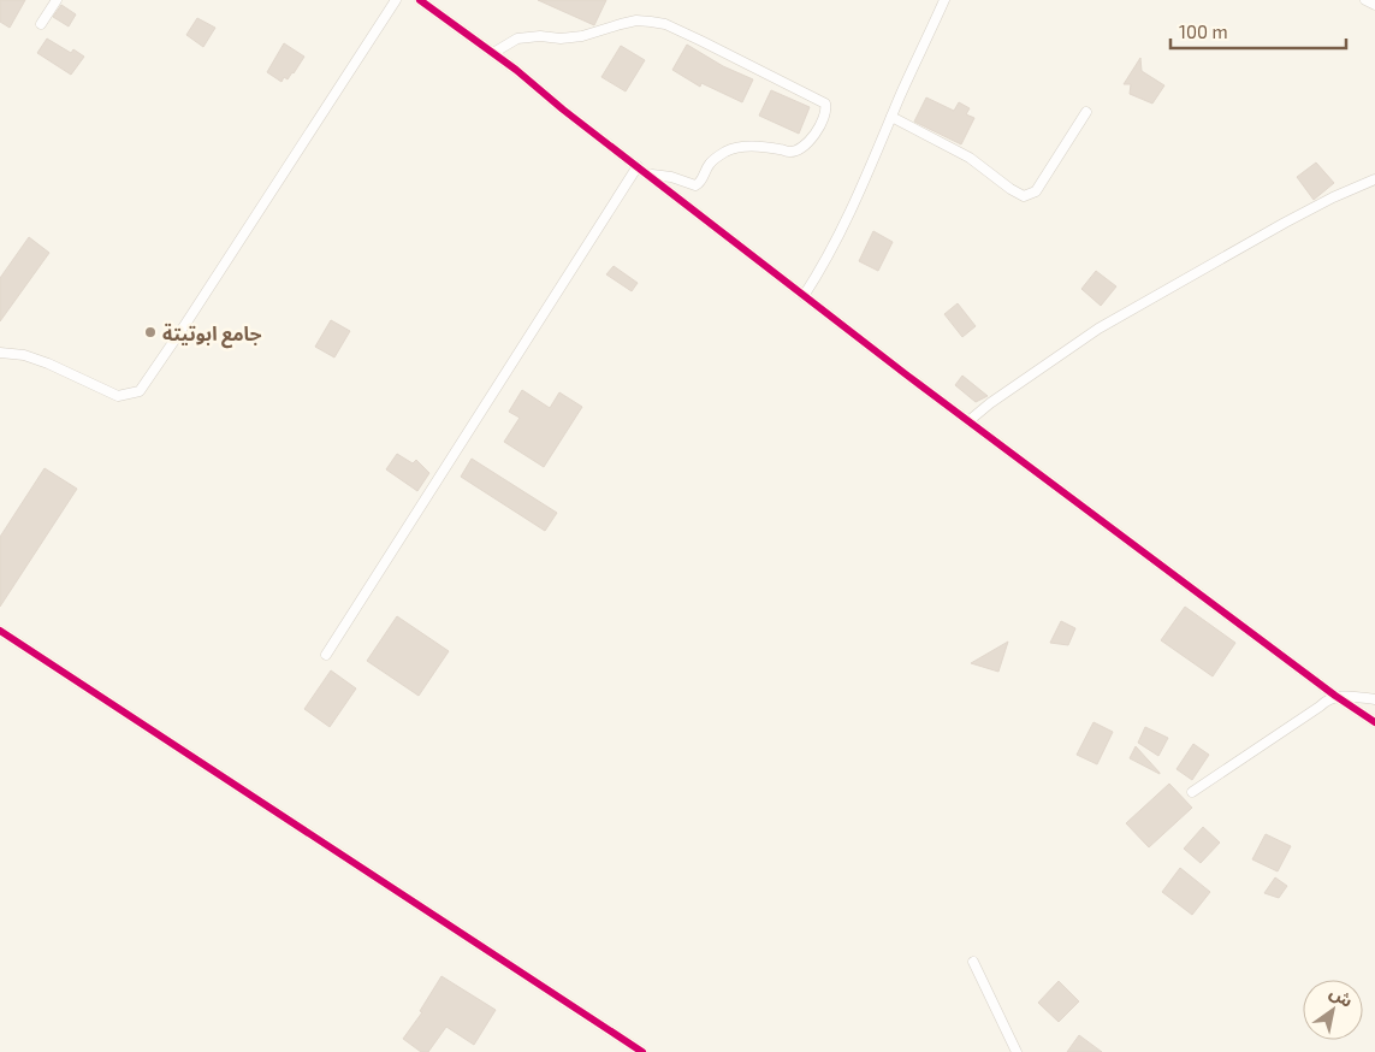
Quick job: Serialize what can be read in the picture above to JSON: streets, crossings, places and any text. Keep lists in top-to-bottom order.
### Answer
{
  "places": ["جامع ابوتيتة"],
  "scale_bar": "100 m",
  "north": "top right"
}
